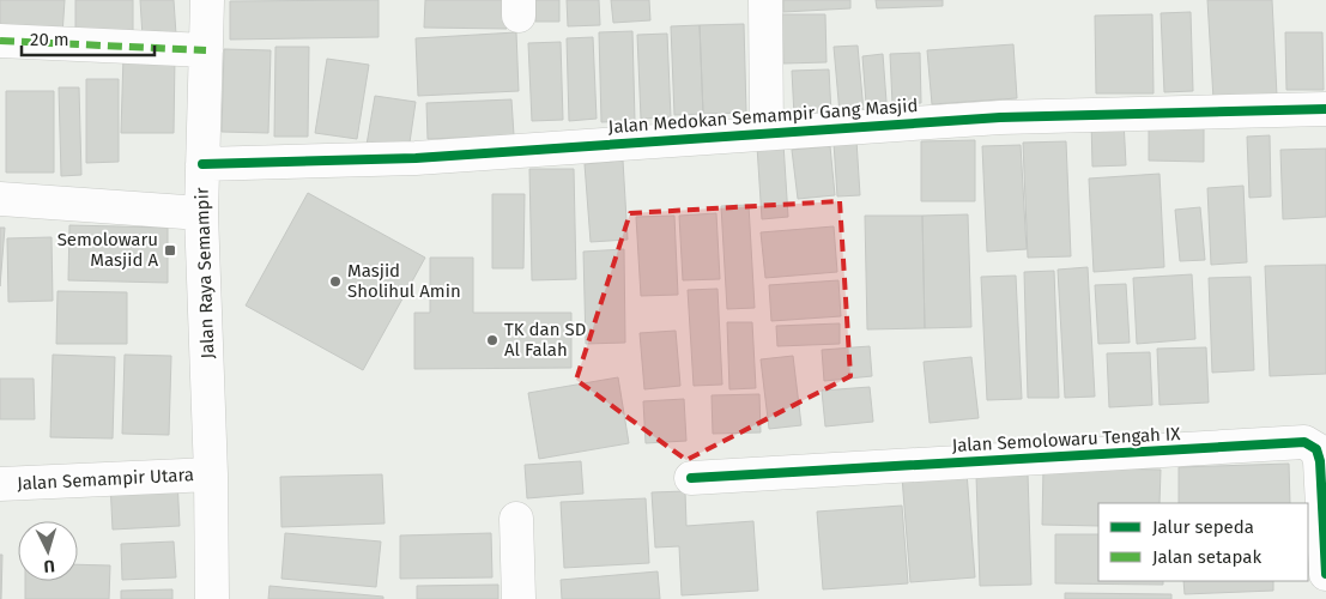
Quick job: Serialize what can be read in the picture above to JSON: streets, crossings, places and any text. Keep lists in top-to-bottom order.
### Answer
{
  "streets": {
    "street": [
      "Jalan Medokan Semampir Gang Masjid",
      "Jalan Raya Semampir",
      "Jalan Semolowaru Tengah IX",
      "Jalan Semampir Utara"
    ]
  },
  "crossings": [
    ["Jalan Medokan Semampir Gang Masjid", "Jalan Raya Semampir"],
    ["Jalan Raya Semampir", "Jalan Semampir Utara"]
  ],
  "places": {
    "transit": ["Semolowaru Masjid A"],
    "other": ["Masjid Sholihul Amin", "TK dan SD Al Falah"]
  },
  "legend": ["Jalur sepeda", "Jalan setapak"],
  "scale_bar": "20 m",
  "north": "bottom"
}
